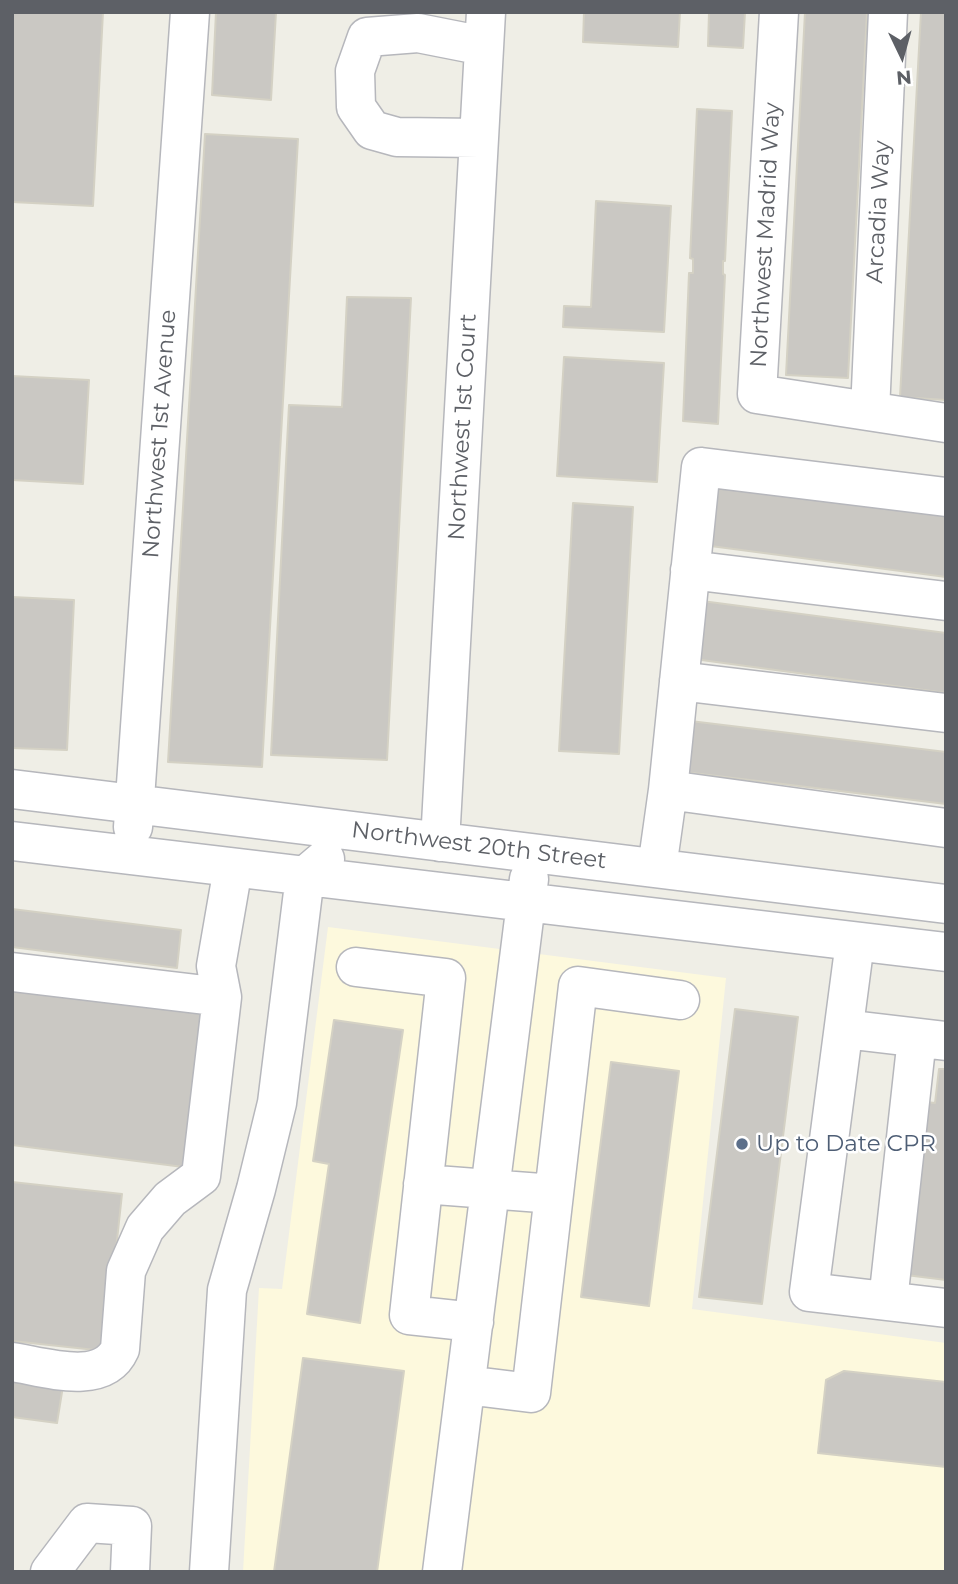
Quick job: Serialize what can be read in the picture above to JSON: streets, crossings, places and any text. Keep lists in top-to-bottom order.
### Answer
{
  "streets": {
    "street": [
      "Arcadia Way",
      "Northwest Madrid Way",
      "Northwest 1st Court",
      "Northwest 1st Avenue",
      "Northwest 20th Street"
    ]
  },
  "crossings": [
    ["Arcadia Way", "Northwest Madrid Way"],
    ["Northwest 1st Court", "Northwest 20th Street"],
    ["Northwest 1st Avenue", "Northwest 20th Street"]
  ],
  "places": ["Up to Date CPR"],
  "north": "bottom"
}
